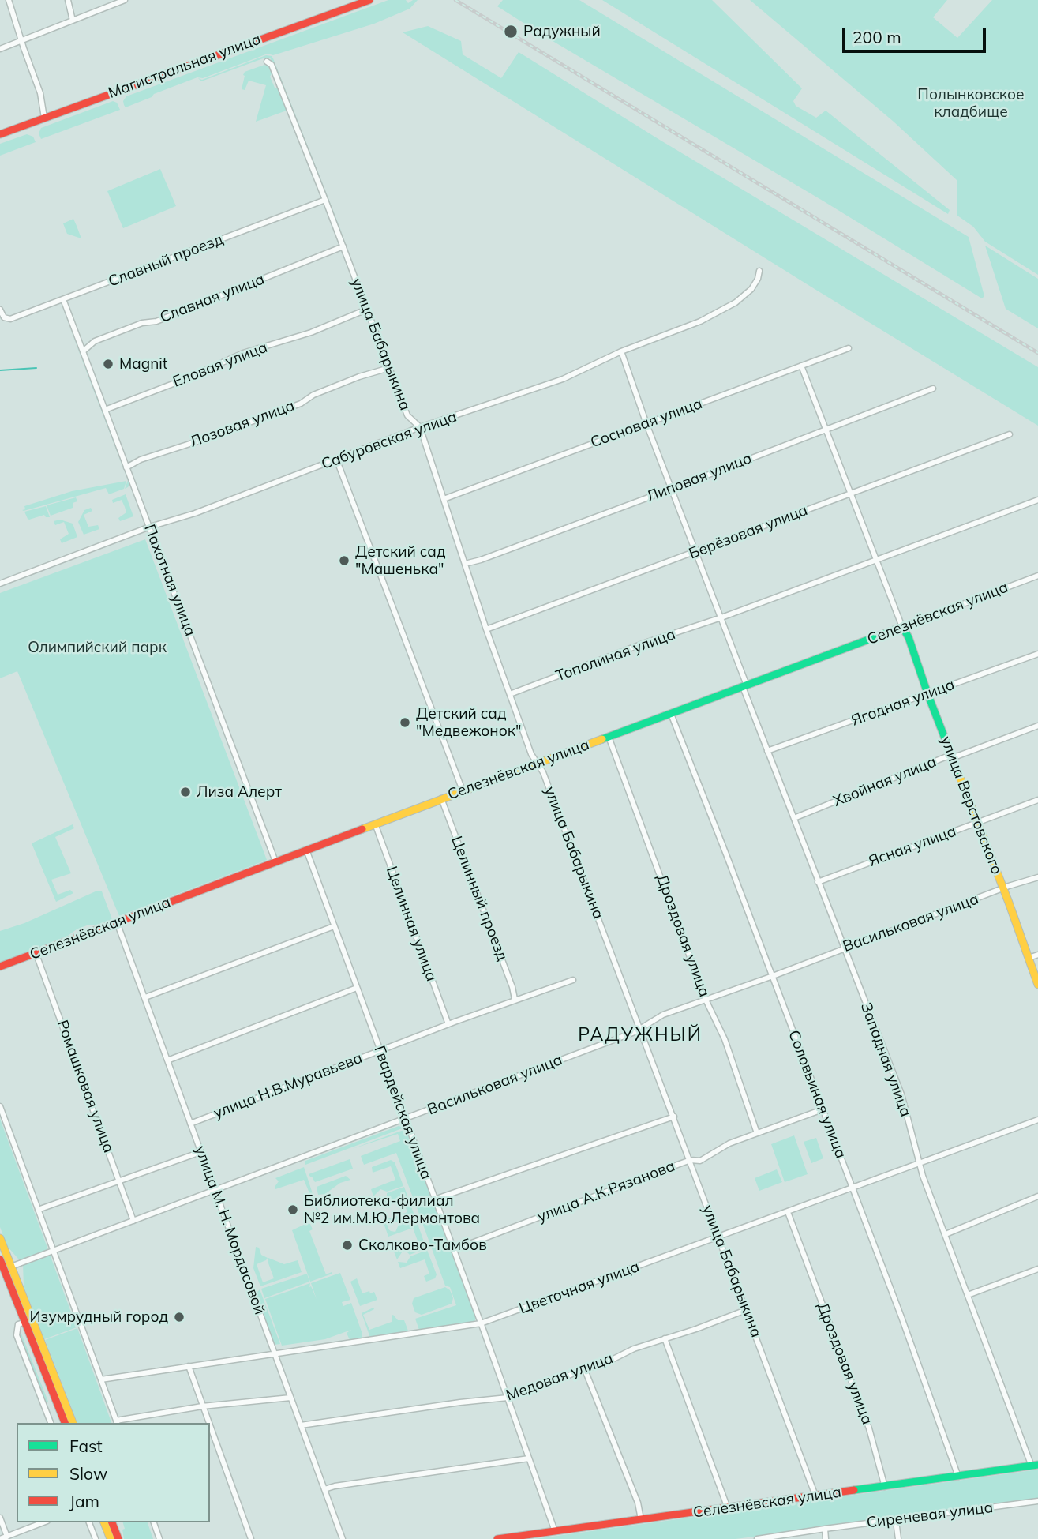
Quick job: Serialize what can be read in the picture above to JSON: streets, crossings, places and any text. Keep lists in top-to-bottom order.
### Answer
{
  "streets": {
    "street": [
      "Магистральная улица",
      "Славный проезд",
      "Славная улица",
      "улица Бабарыкина",
      "Еловая улица",
      "Сосновая улица",
      "Лозовая улица",
      "Сабуровская улица",
      "Липовая улица",
      "Берёзовая улица",
      "Пахотная улица",
      "Селезнёвская улица",
      "Тополиная улица",
      "Ягодная улица",
      "Хвойная улица",
      "улица Верстовского",
      "Ясная улица",
      "Целинный проезд",
      "Васильковая улица",
      "Целинная улица",
      "Дроздовая улица",
      "Западная улица",
      "улица Н.В.Муравьева",
      "Ромашковая улица",
      "Соловьиная улица",
      "Гвардейская улица",
      "улица А.К.Рязанова",
      "улица М. Н. Мордасовой",
      "Цветочная улица",
      "Медовая улица",
      "Сиреневая улица"
    ]
  },
  "crossings": [
    ["Славный проезд", "улица Бабарыкина"],
    ["Славный проезд", "Пахотная улица"],
    ["Славная улица", "улица Бабарыкина"],
    ["Славная улица", "Пахотная улица"],
    ["улица Бабарыкина", "Еловая улица"],
    ["улица Бабарыкина", "Сосновая улица"],
    ["улица Бабарыкина", "Лозовая улица"],
    ["улица Бабарыкина", "Сабуровская улица"],
    ["улица Бабарыкина", "Липовая улица"],
    ["улица Бабарыкина", "Берёзовая улица"],
    ["улица Бабарыкина", "Селезнёвская улица"],
    ["улица Бабарыкина", "Тополиная улица"],
    ["улица Бабарыкина", "Васильковая улица"],
    ["улица Бабарыкина", "улица А.К.Рязанова"],
    ["улица Бабарыкина", "Цветочная улица"],
    ["улица Бабарыкина", "Медовая улица"],
    ["Еловая улица", "Пахотная улица"],
    ["Сосновая улица", "Западная улица"],
    ["Лозовая улица", "Пахотная улица"],
    ["Сабуровская улица", "Пахотная улица"],
    ["Сабуровская улица", "Западная улица"],
    ["Липовая улица", "Западная улица"],
    ["Берёзовая улица", "Западная улица"],
    ["Пахотная улица", "Селезнёвская улица"],
    ["Селезнёвская улица", "улица Верстовского"],
    ["Селезнёвская улица", "Целинный проезд"],
    ["Селезнёвская улица", "Целинная улица"],
    ["Селезнёвская улица", "Дроздовая улица"],
    ["Селезнёвская улица", "Западная улица"],
    ["Селезнёвская улица", "Ромашковая улица"],
    ["Селезнёвская улица", "Соловьиная улица"],
    ["Селезнёвская улица", "Гвардейская улица"],
    ["Селезнёвская улица", "улица М. Н. Мордасовой"],
    ["Тополиная улица", "Западная улица"],
    ["Ягодная улица", "улица Верстовского"],
    ["Ягодная улица", "Западная улица"],
    ["Хвойная улица", "улица Верстовского"],
    ["Хвойная улица", "Западная улица"],
    ["улица Верстовского", "Ясная улица"],
    ["улица Верстовского", "Васильковая улица"],
    ["Ясная улица", "Западная улица"],
    ["Целинный проезд", "улица Н.В.Муравьева"],
    ["Васильковая улица", "Дроздовая улица"],
    ["Васильковая улица", "Западная улица"],
    ["Васильковая улица", "Ромашковая улица"],
    ["Васильковая улица", "Соловьиная улица"],
    ["Васильковая улица", "Гвардейская улица"],
    ["Васильковая улица", "улица М. Н. Мордасовой"],
    ["Целинная улица", "улица Н.В.Муравьева"],
    ["Дроздовая улица", "улица А.К.Рязанова"],
    ["Дроздовая улица", "Цветочная улица"],
    ["Западная улица", "Цветочная улица"],
    ["улица Н.В.Муравьева", "Гвардейская улица"],
    ["улица Н.В.Муравьева", "улица М. Н. Мордасовой"],
    ["Соловьиная улица", "улица А.К.Рязанова"],
    ["Соловьиная улица", "Цветочная улица"],
    ["Гвардейская улица", "улица А.К.Рязанова"],
    ["Гвардейская улица", "Цветочная улица"],
    ["Гвардейская улица", "Медовая улица"],
    ["улица М. Н. Мордасовой", "Цветочная улица"],
    ["улица М. Н. Мордасовой", "Медовая улица"]
  ],
  "districts": ["РАДУЖНЫЙ"],
  "parks": ["Полынковское кладбище", "Олимпийский парк"],
  "places": [
    "Радужный",
    "Magnit",
    "Детский сад \"Машенька\"",
    "Детский сад \"Медвежонок\"",
    "Лиза Алерт",
    "Библиотека-филиал №2 им.М.Ю.Лермонтова",
    "Сколково-Тамбов",
    "Изумрудный город"
  ],
  "legend": ["Fast", "Slow", "Jam"],
  "scale_bar": "200 m"
}
